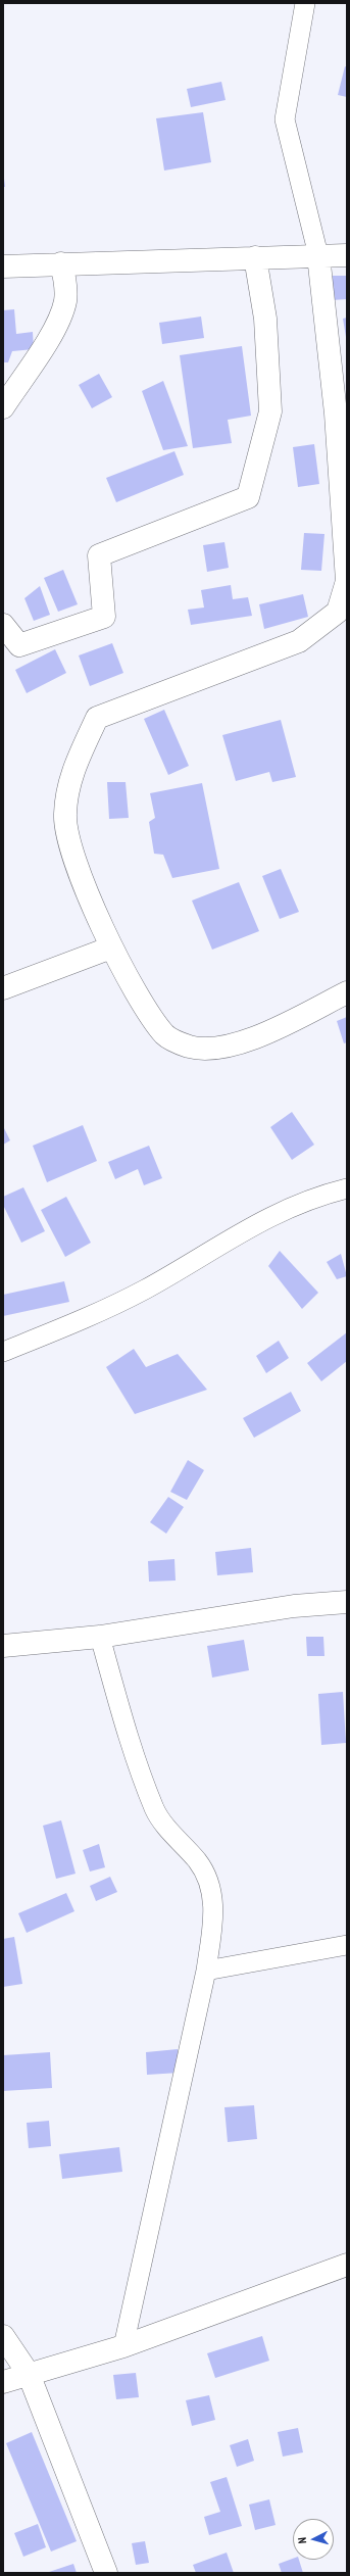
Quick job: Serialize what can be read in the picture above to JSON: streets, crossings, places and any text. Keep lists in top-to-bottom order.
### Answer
{
  "north": "left"
}
